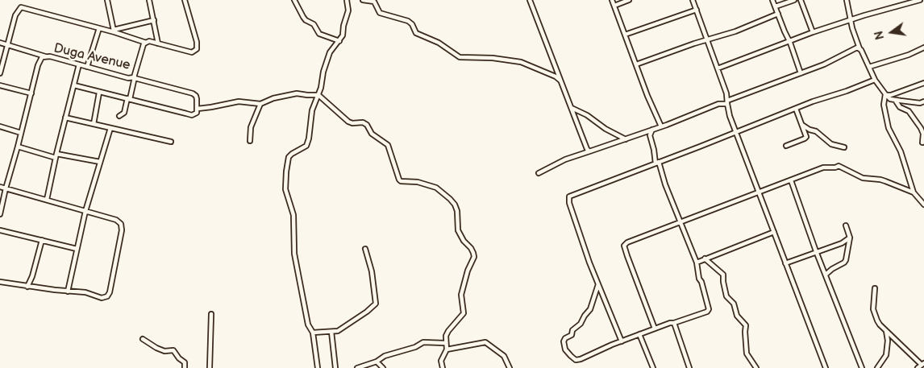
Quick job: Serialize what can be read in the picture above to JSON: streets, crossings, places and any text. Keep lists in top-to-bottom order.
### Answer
{
  "streets": {
    "street": ["Duga Avenue"]
  },
  "north": "left"
}
